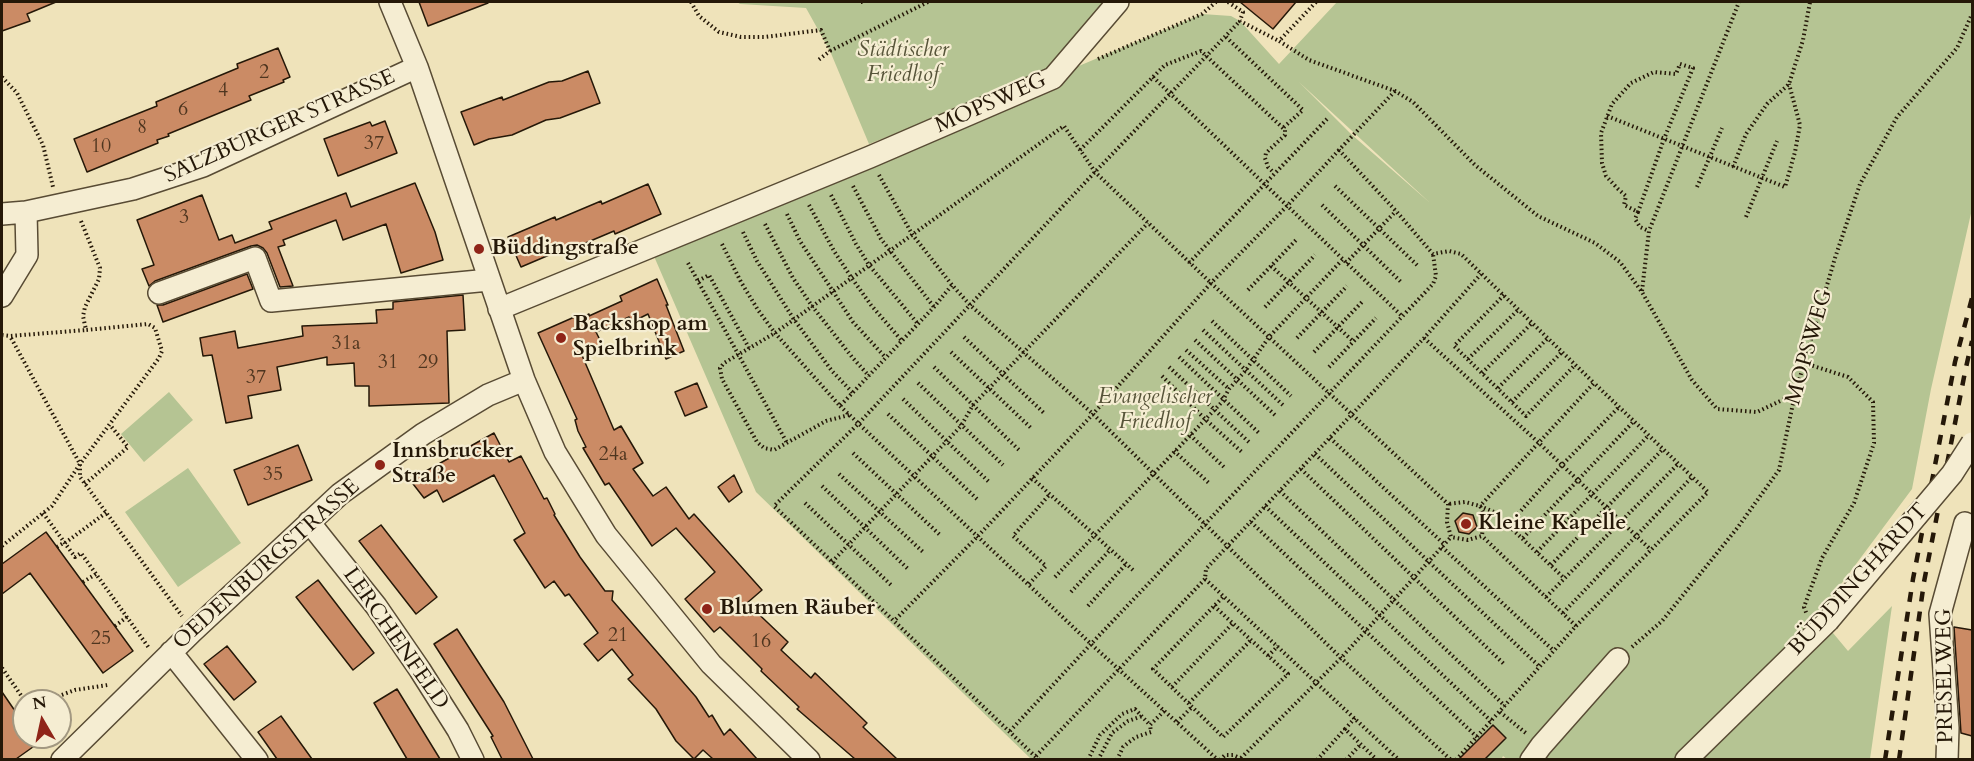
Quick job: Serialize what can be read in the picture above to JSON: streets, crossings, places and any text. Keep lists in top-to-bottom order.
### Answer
{
  "streets": {
    "street": [
      "MOPSWEG",
      "SALZBURGER STRASSE",
      "OEDENBURGSTRASSE",
      "BÜDDINGHARDT",
      "LERCHENFELD",
      "PRESELWEG"
    ]
  },
  "crossings": [
    ["OEDENBURGSTRASSE", "LERCHENFELD"]
  ],
  "parks": ["Städtischer Friedhof", "Evangelischer Friedhof"],
  "places": [
    "Büddingstraße",
    "Backshop am Spielbrink",
    "Innsbrucker Straße",
    "Kleine Kapelle",
    "Blumen Räuber"
  ],
  "house_numbers": [
    "2",
    "4",
    "6",
    "8",
    "37",
    "10",
    "3",
    "31a",
    "31",
    "29",
    "37",
    "24a",
    "35",
    "21",
    "25",
    "16"
  ],
  "north": "top"
}
